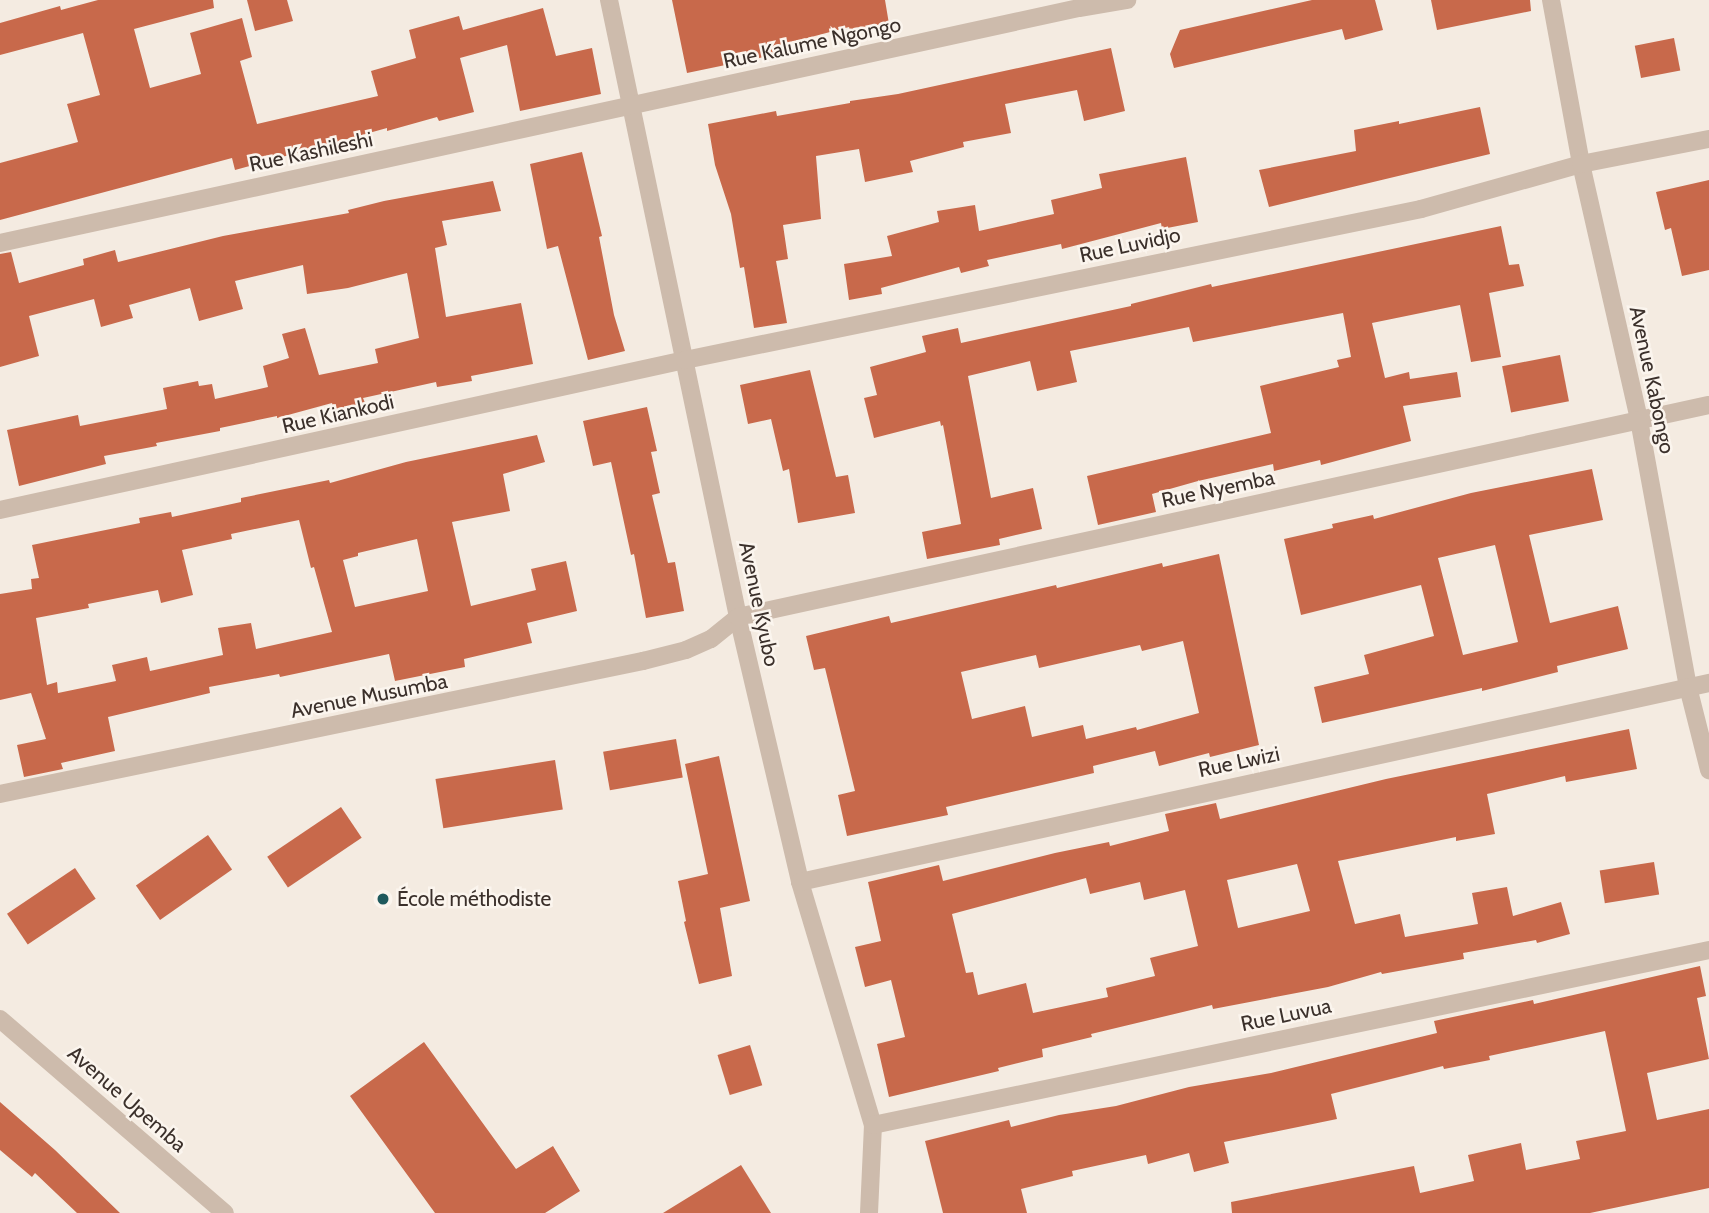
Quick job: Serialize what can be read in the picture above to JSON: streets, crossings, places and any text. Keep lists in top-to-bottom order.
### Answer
{
  "streets": {
    "street": [
      "Rue Kalume Ngongo",
      "Rue Kashileshi",
      "Rue Luvidjo",
      "Avenue Kabongo",
      "Rue Kiankodi",
      "Rue Nyemba",
      "Avenue Kyubo",
      "Avenue Musumba",
      "Rue Lwizi",
      "Rue Luvua",
      "Avenue Upemba"
    ]
  },
  "crossings": [
    ["Rue Kalume Ngongo", "Rue Kashileshi"],
    ["Rue Kalume Ngongo", "Avenue Kyubo"],
    ["Rue Kashileshi", "Avenue Kyubo"],
    ["Rue Luvidjo", "Avenue Kabongo"],
    ["Rue Luvidjo", "Rue Kiankodi"],
    ["Rue Luvidjo", "Avenue Kyubo"],
    ["Avenue Kabongo", "Rue Nyemba"],
    ["Avenue Kabongo", "Rue Lwizi"],
    ["Rue Kiankodi", "Avenue Kyubo"],
    ["Rue Nyemba", "Avenue Kyubo"],
    ["Rue Nyemba", "Avenue Musumba"],
    ["Avenue Kyubo", "Avenue Musumba"],
    ["Avenue Kyubo", "Rue Lwizi"],
    ["Avenue Kyubo", "Rue Luvua"]
  ],
  "places": ["École méthodiste"]
}
